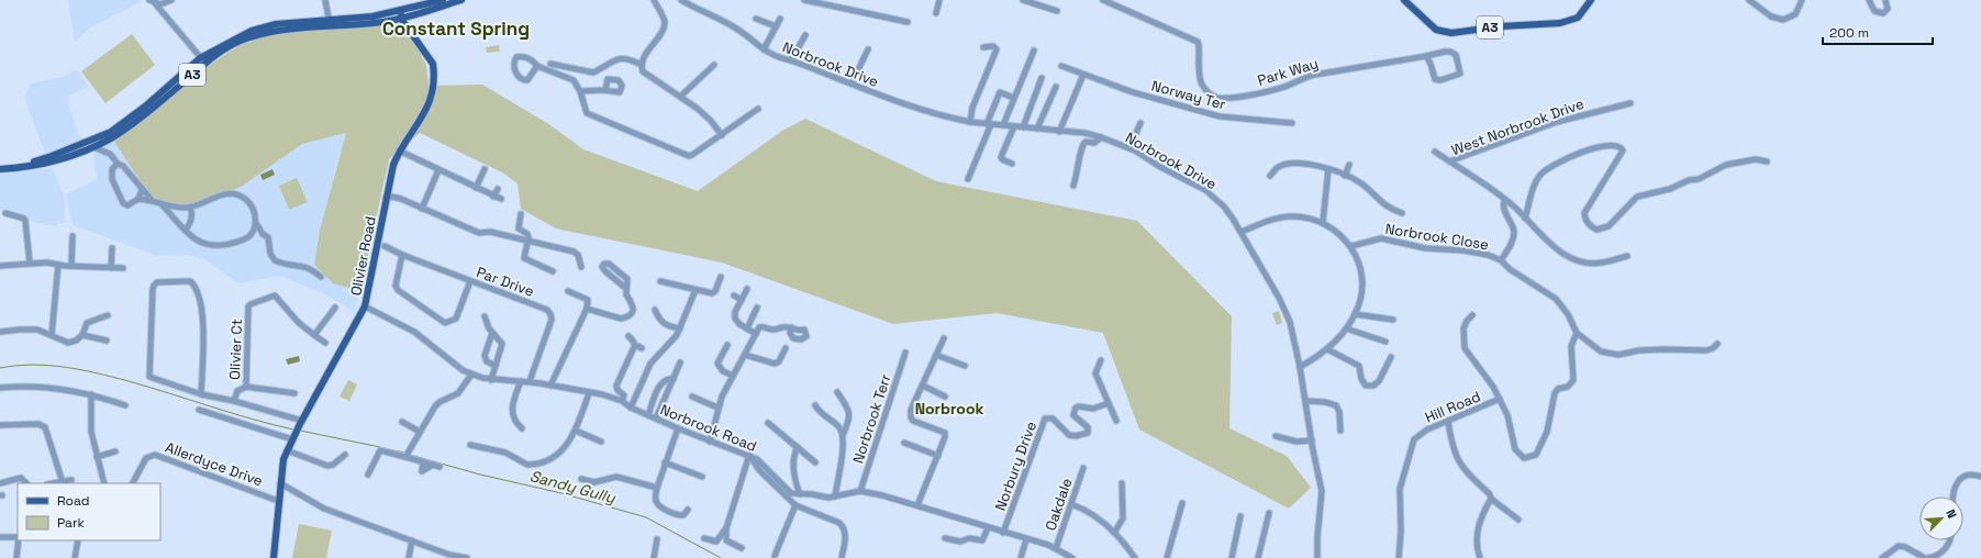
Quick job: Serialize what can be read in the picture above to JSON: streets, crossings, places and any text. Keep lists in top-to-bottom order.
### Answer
{
  "streets": {
    "main road": ["A3", "Olivier Road"],
    "street": [
      "Norbrook Drive",
      "Park Way",
      "Norway Ter",
      "West Norbrook Drive",
      "Norbrook Close",
      "Par Drive",
      "Olivier Ct",
      "Hill Road",
      "Norbrook Terr",
      "Norbrook Road",
      "Allerdyce Drive",
      "Norbury Drive",
      "Oakdale"
    ]
  },
  "crossings": [
    ["A3", "Olivier Road"],
    ["West Norbrook Drive", "Norbrook Close"],
    ["Olivier Road", "Norbrook Road"],
    ["Olivier Road", "Allerdyce Drive"],
    ["Par Drive", "Norbrook Road"],
    ["Norbrook Terr", "Norbrook Road"],
    ["Norbrook Road", "Norbury Drive"],
    ["Norbrook Road", "Oakdale"]
  ],
  "districts": ["Constant Spring", "Norbrook"],
  "water": ["Sandy Gully"],
  "legend": ["Road", "Park"],
  "scale_bar": "200 m",
  "north": "top right"
}
